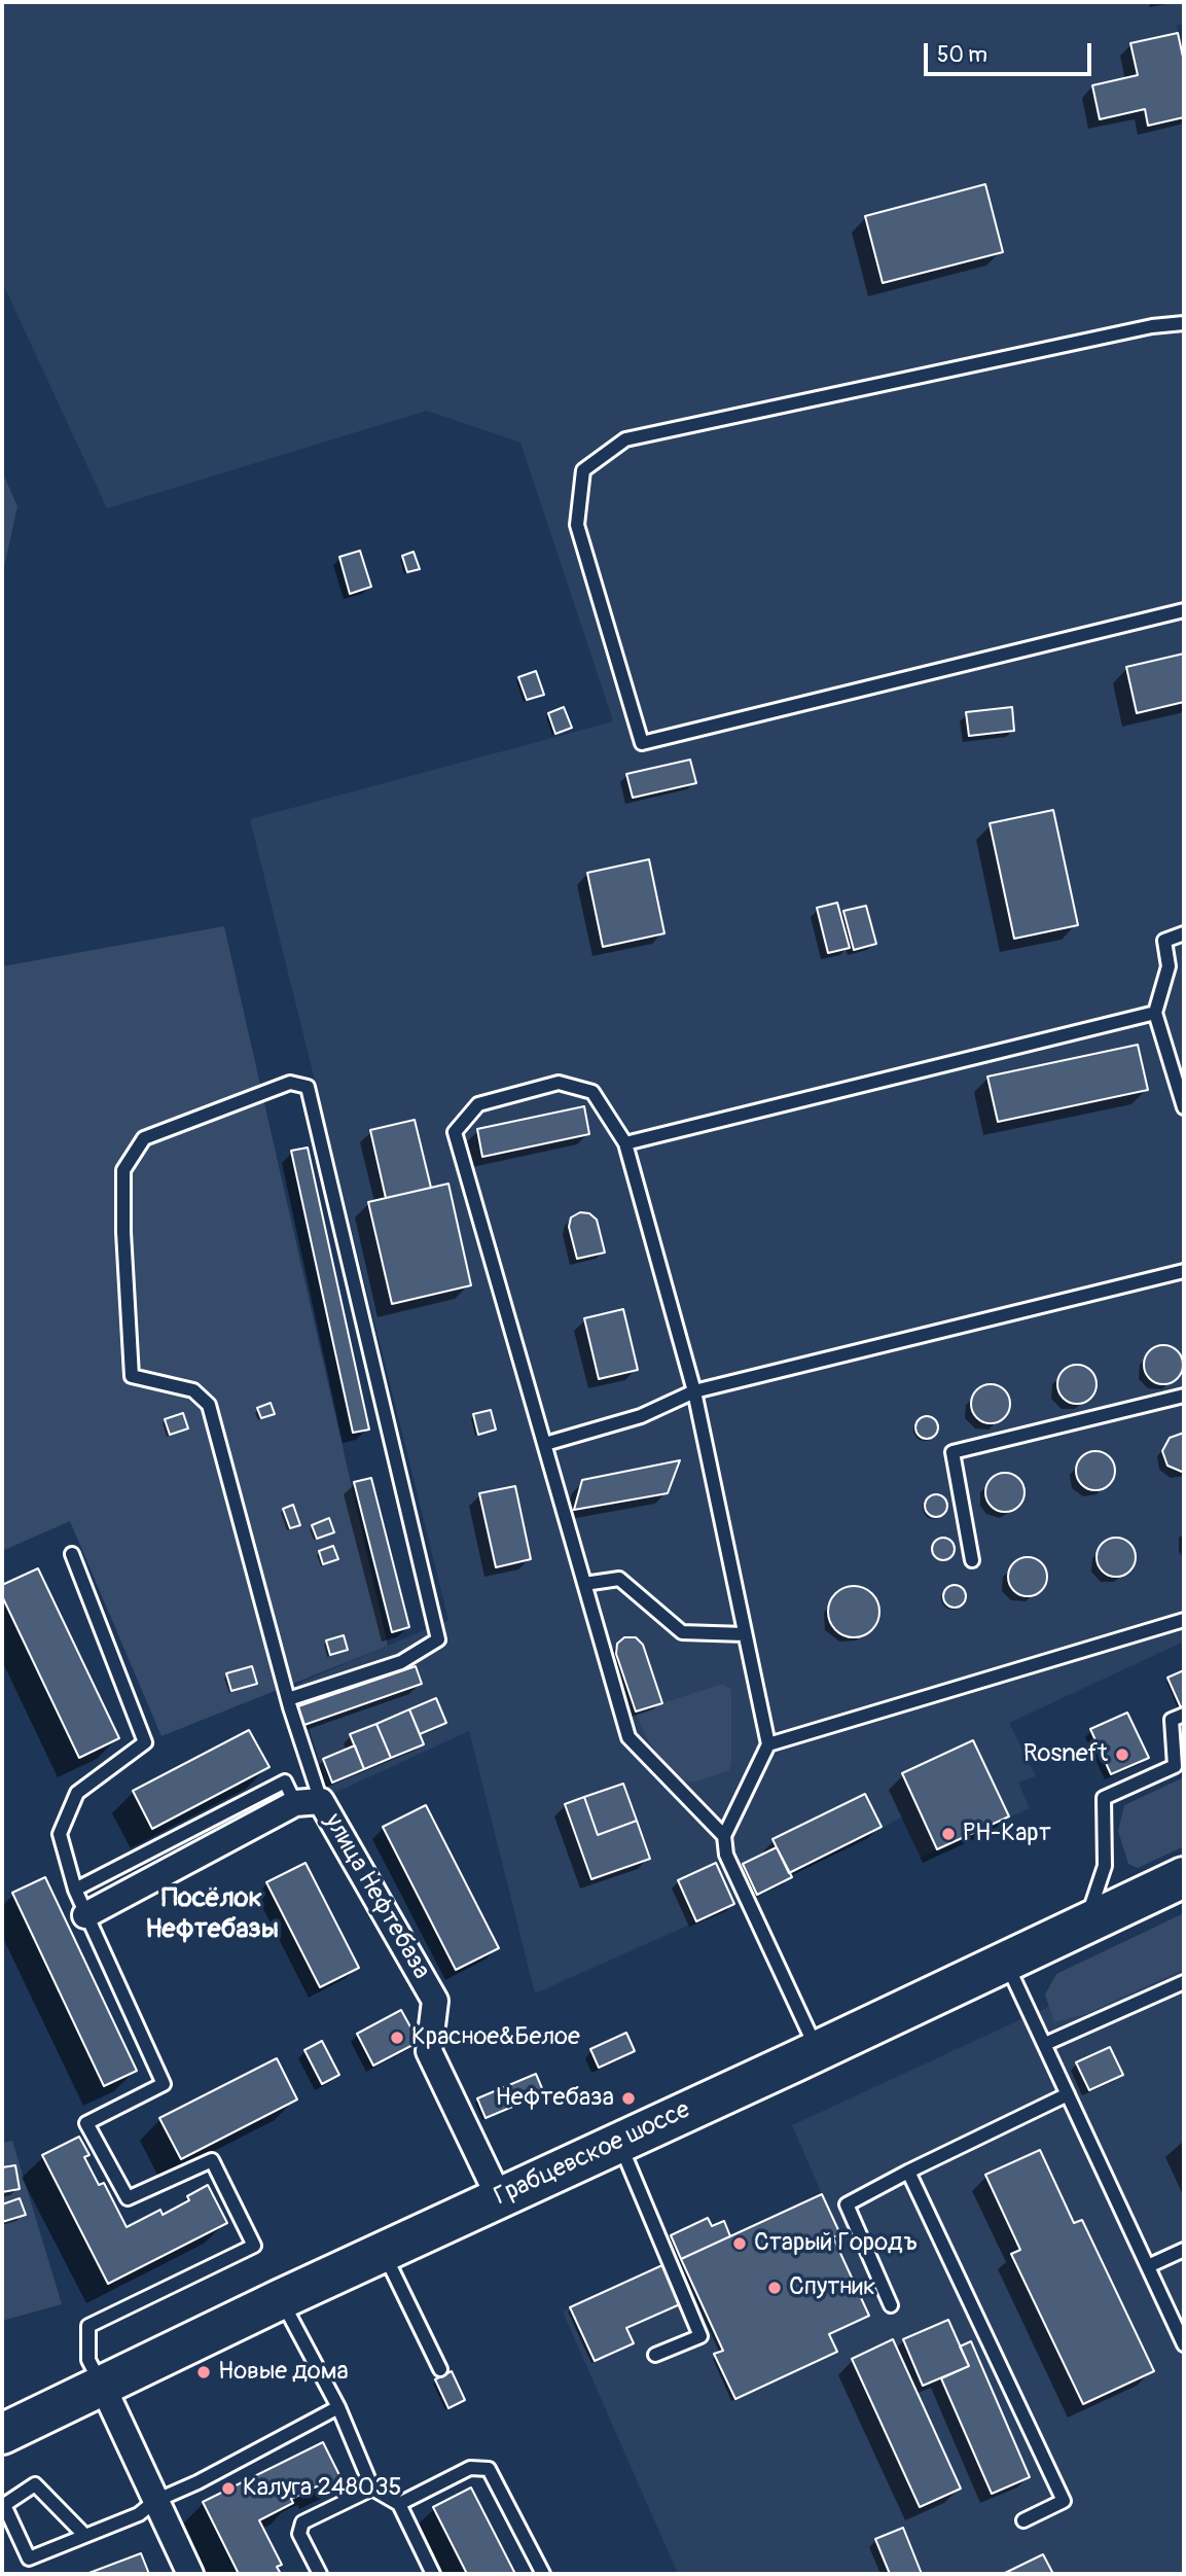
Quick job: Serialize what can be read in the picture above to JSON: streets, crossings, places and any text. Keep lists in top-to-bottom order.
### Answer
{
  "streets": {
    "main road": ["Грабцевское шоссе"],
    "street": ["улица Нефтебаза"]
  },
  "crossings": [
    ["улица Нефтебаза", "Грабцевское шоссе"]
  ],
  "districts": ["Посёлок Нефтебазы"],
  "places": [
    "Rosneft",
    "РН-Карт",
    "Красное&Белое",
    "Нефтебаза",
    "Старый Городъ",
    "Спутник",
    "Новые дома",
    "Калуга 248035"
  ],
  "scale_bar": "50 m"
}
